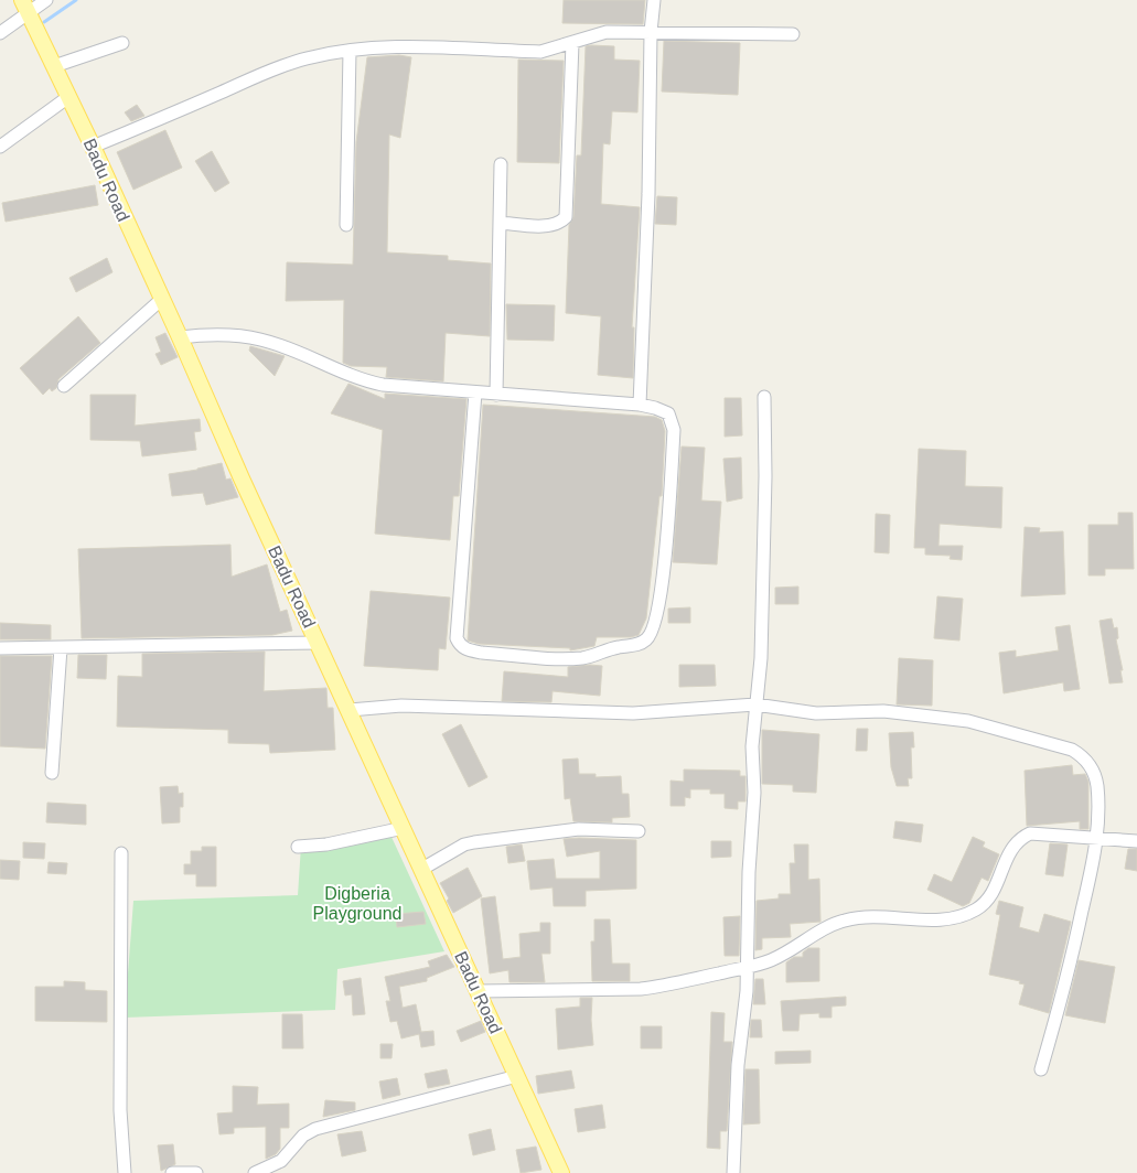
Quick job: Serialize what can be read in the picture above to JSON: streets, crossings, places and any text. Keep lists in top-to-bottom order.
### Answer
{
  "streets": {
    "main road": ["Badu Road"]
  },
  "parks": ["Digberia Playground"]
}
